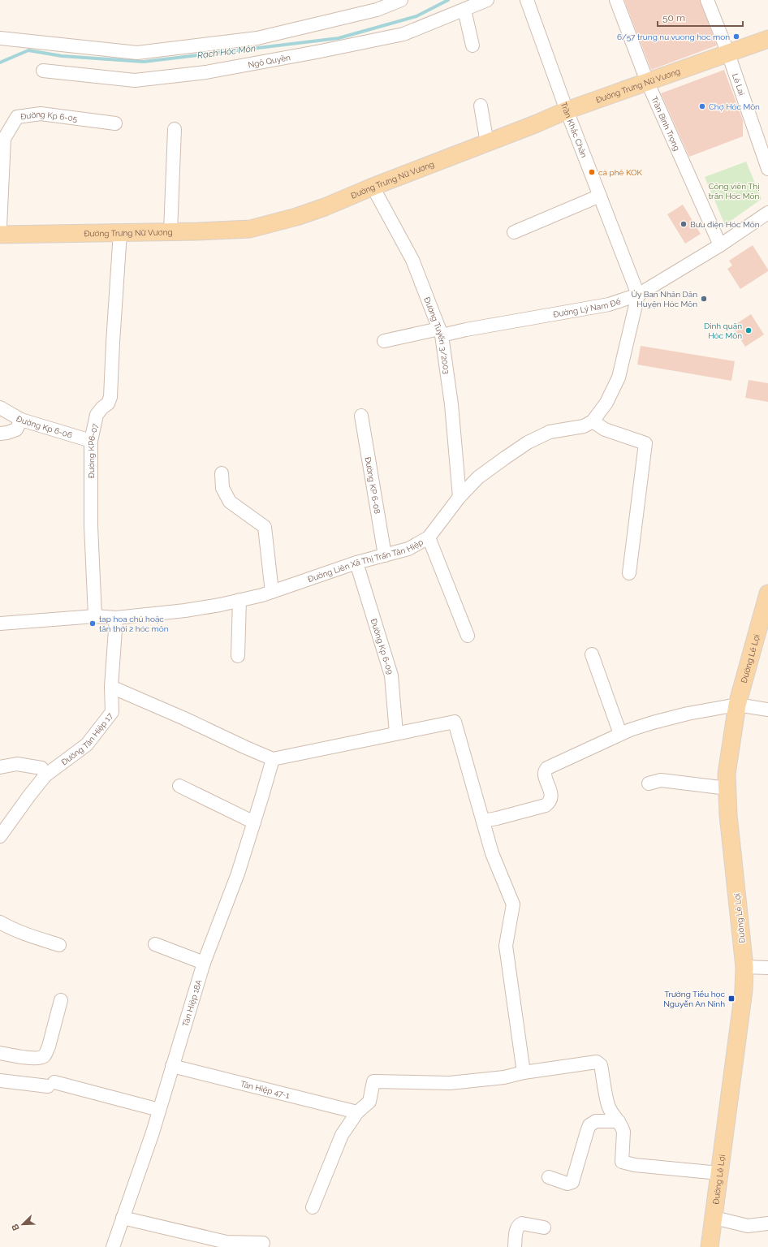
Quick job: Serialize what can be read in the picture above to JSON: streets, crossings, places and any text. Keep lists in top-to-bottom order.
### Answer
{
  "streets": {
    "main road": ["Đường Trưng Nữ Vương", "Đường Lê Lợi"],
    "street": [
      "Ngô Quyền",
      "Lê Lai",
      "Đường Kp 6-05",
      "Trần Bình Trọng",
      "Trần Khắc Chân",
      "Đường Lý Nam Đế",
      "Đường Tuyến 3/2003",
      "Đường Kp 6-06",
      "Đường KP6-07",
      "Đường KP 6-08",
      "Đường Liên Xã Thị Trấn Tân Hiệp",
      "Đường Kp 6-09",
      "Đường Tân Hiệp 17",
      "Tân Hiệp 18A",
      "Tân Hiệp 47-1"
    ]
  },
  "crossings": [
    ["Lê Lai", "Đường Trưng Nữ Vương"],
    ["Đường Trưng Nữ Vương", "Trần Bình Trọng"],
    ["Đường Trưng Nữ Vương", "Trần Khắc Chân"],
    ["Đường Trưng Nữ Vương", "Đường Tuyến 3/2003"],
    ["Đường Trưng Nữ Vương", "Đường KP6-07"],
    ["Trần Bình Trọng", "Đường Lý Nam Đế"],
    ["Trần Khắc Chân", "Đường Lý Nam Đế"],
    ["Đường Lý Nam Đế", "Đường Tuyến 3/2003"],
    ["Đường Tuyến 3/2003", "Đường Liên Xã Thị Trấn Tân Hiệp"],
    ["Đường Kp 6-06", "Đường KP6-07"],
    ["Đường KP6-07", "Đường Liên Xã Thị Trấn Tân Hiệp"],
    ["Đường KP 6-08", "Đường Liên Xã Thị Trấn Tân Hiệp"],
    ["Đường Liên Xã Thị Trấn Tân Hiệp", "Đường Kp 6-09"],
    ["Đường Liên Xã Thị Trấn Tân Hiệp", "Đường Tân Hiệp 17"],
    ["Tân Hiệp 18A", "Tân Hiệp 47-1"]
  ],
  "water": ["Rạch Hóc Môn"],
  "parks": ["Công viên Thị trấn Hóc Môn"],
  "places": {
    "other": [
      "6/57 trung nu vuong hoc mon",
      "Chợ Hóc Môn",
      "cà phê KOK",
      "Bưu điện Hóc Môn",
      "Ủy Ban Nhân Dân Huyện Hóc Môn",
      "Dinh quận Hóc Môn",
      "tap hoa chú hoặc tân thới 2 hóc môn"
    ],
    "transit": ["Trường Tiểu học Nguyễn An Ninh"]
  },
  "scale_bar": "50 m",
  "north": "bottom left"
}
